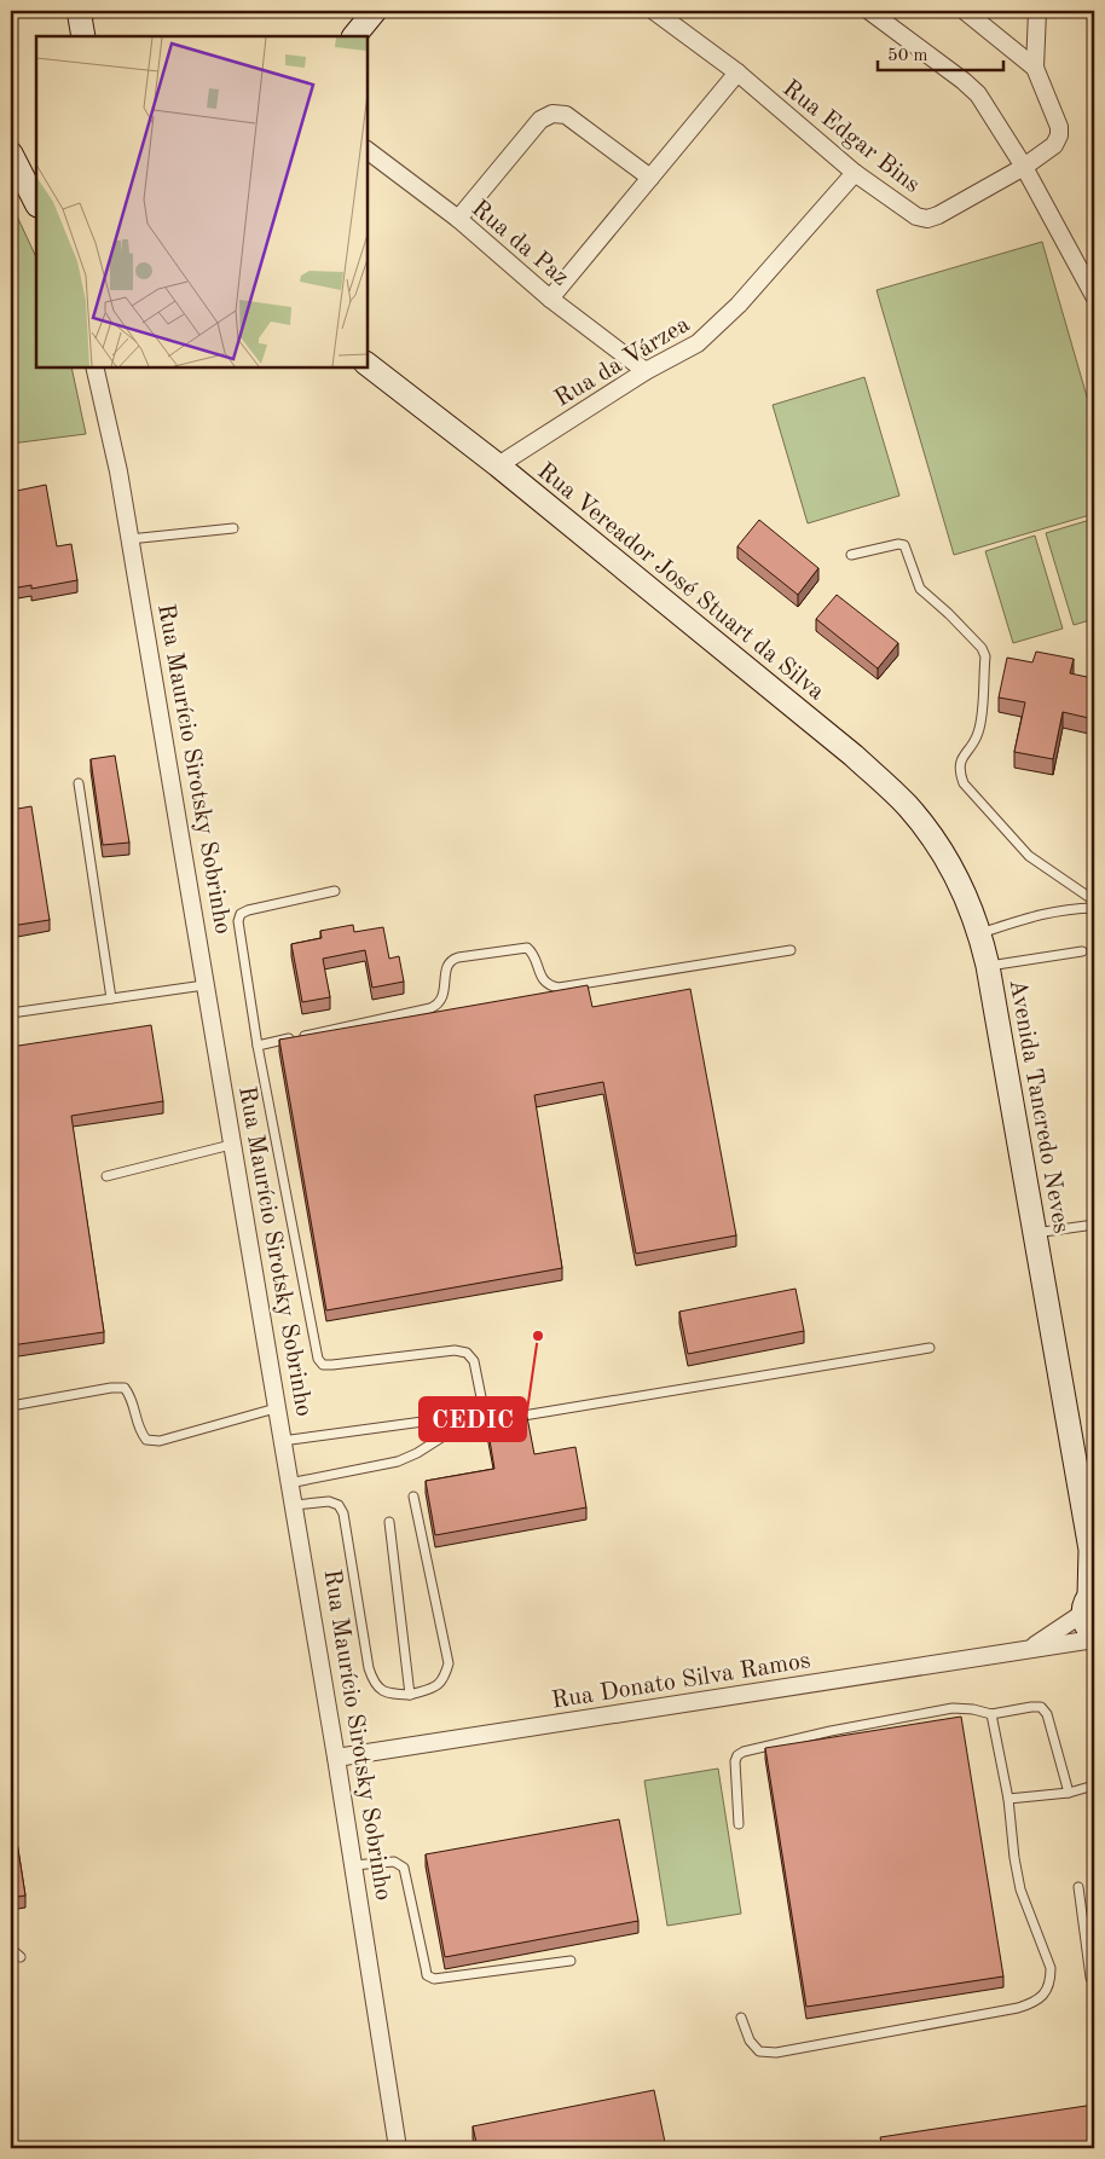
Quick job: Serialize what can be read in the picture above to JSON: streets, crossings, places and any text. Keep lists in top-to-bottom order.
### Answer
{
  "streets": {
    "main road": ["Rua Vereador José Stuart da Silva", "Avenida Tancredo Neves"],
    "street": [
      "Rua Edgar Bins",
      "Rua da Paz",
      "Rua da Várzea",
      "Rua Maurício Sirotsky Sobrinho",
      "Rua Donato Silva Ramos"
    ]
  },
  "crossings": [
    ["Rua Edgar Bins", "Rua da Várzea"],
    ["Rua da Paz", "Rua da Várzea"],
    ["Rua da Várzea", "Rua Vereador José Stuart da Silva"],
    ["Rua Vereador José Stuart da Silva", "Avenida Tancredo Neves"],
    ["Rua Maurício Sirotsky Sobrinho", "Rua Donato Silva Ramos"],
    ["Avenida Tancredo Neves", "Rua Donato Silva Ramos"]
  ],
  "places": ["CEDIC"],
  "scale_bar": "50 m"
}
